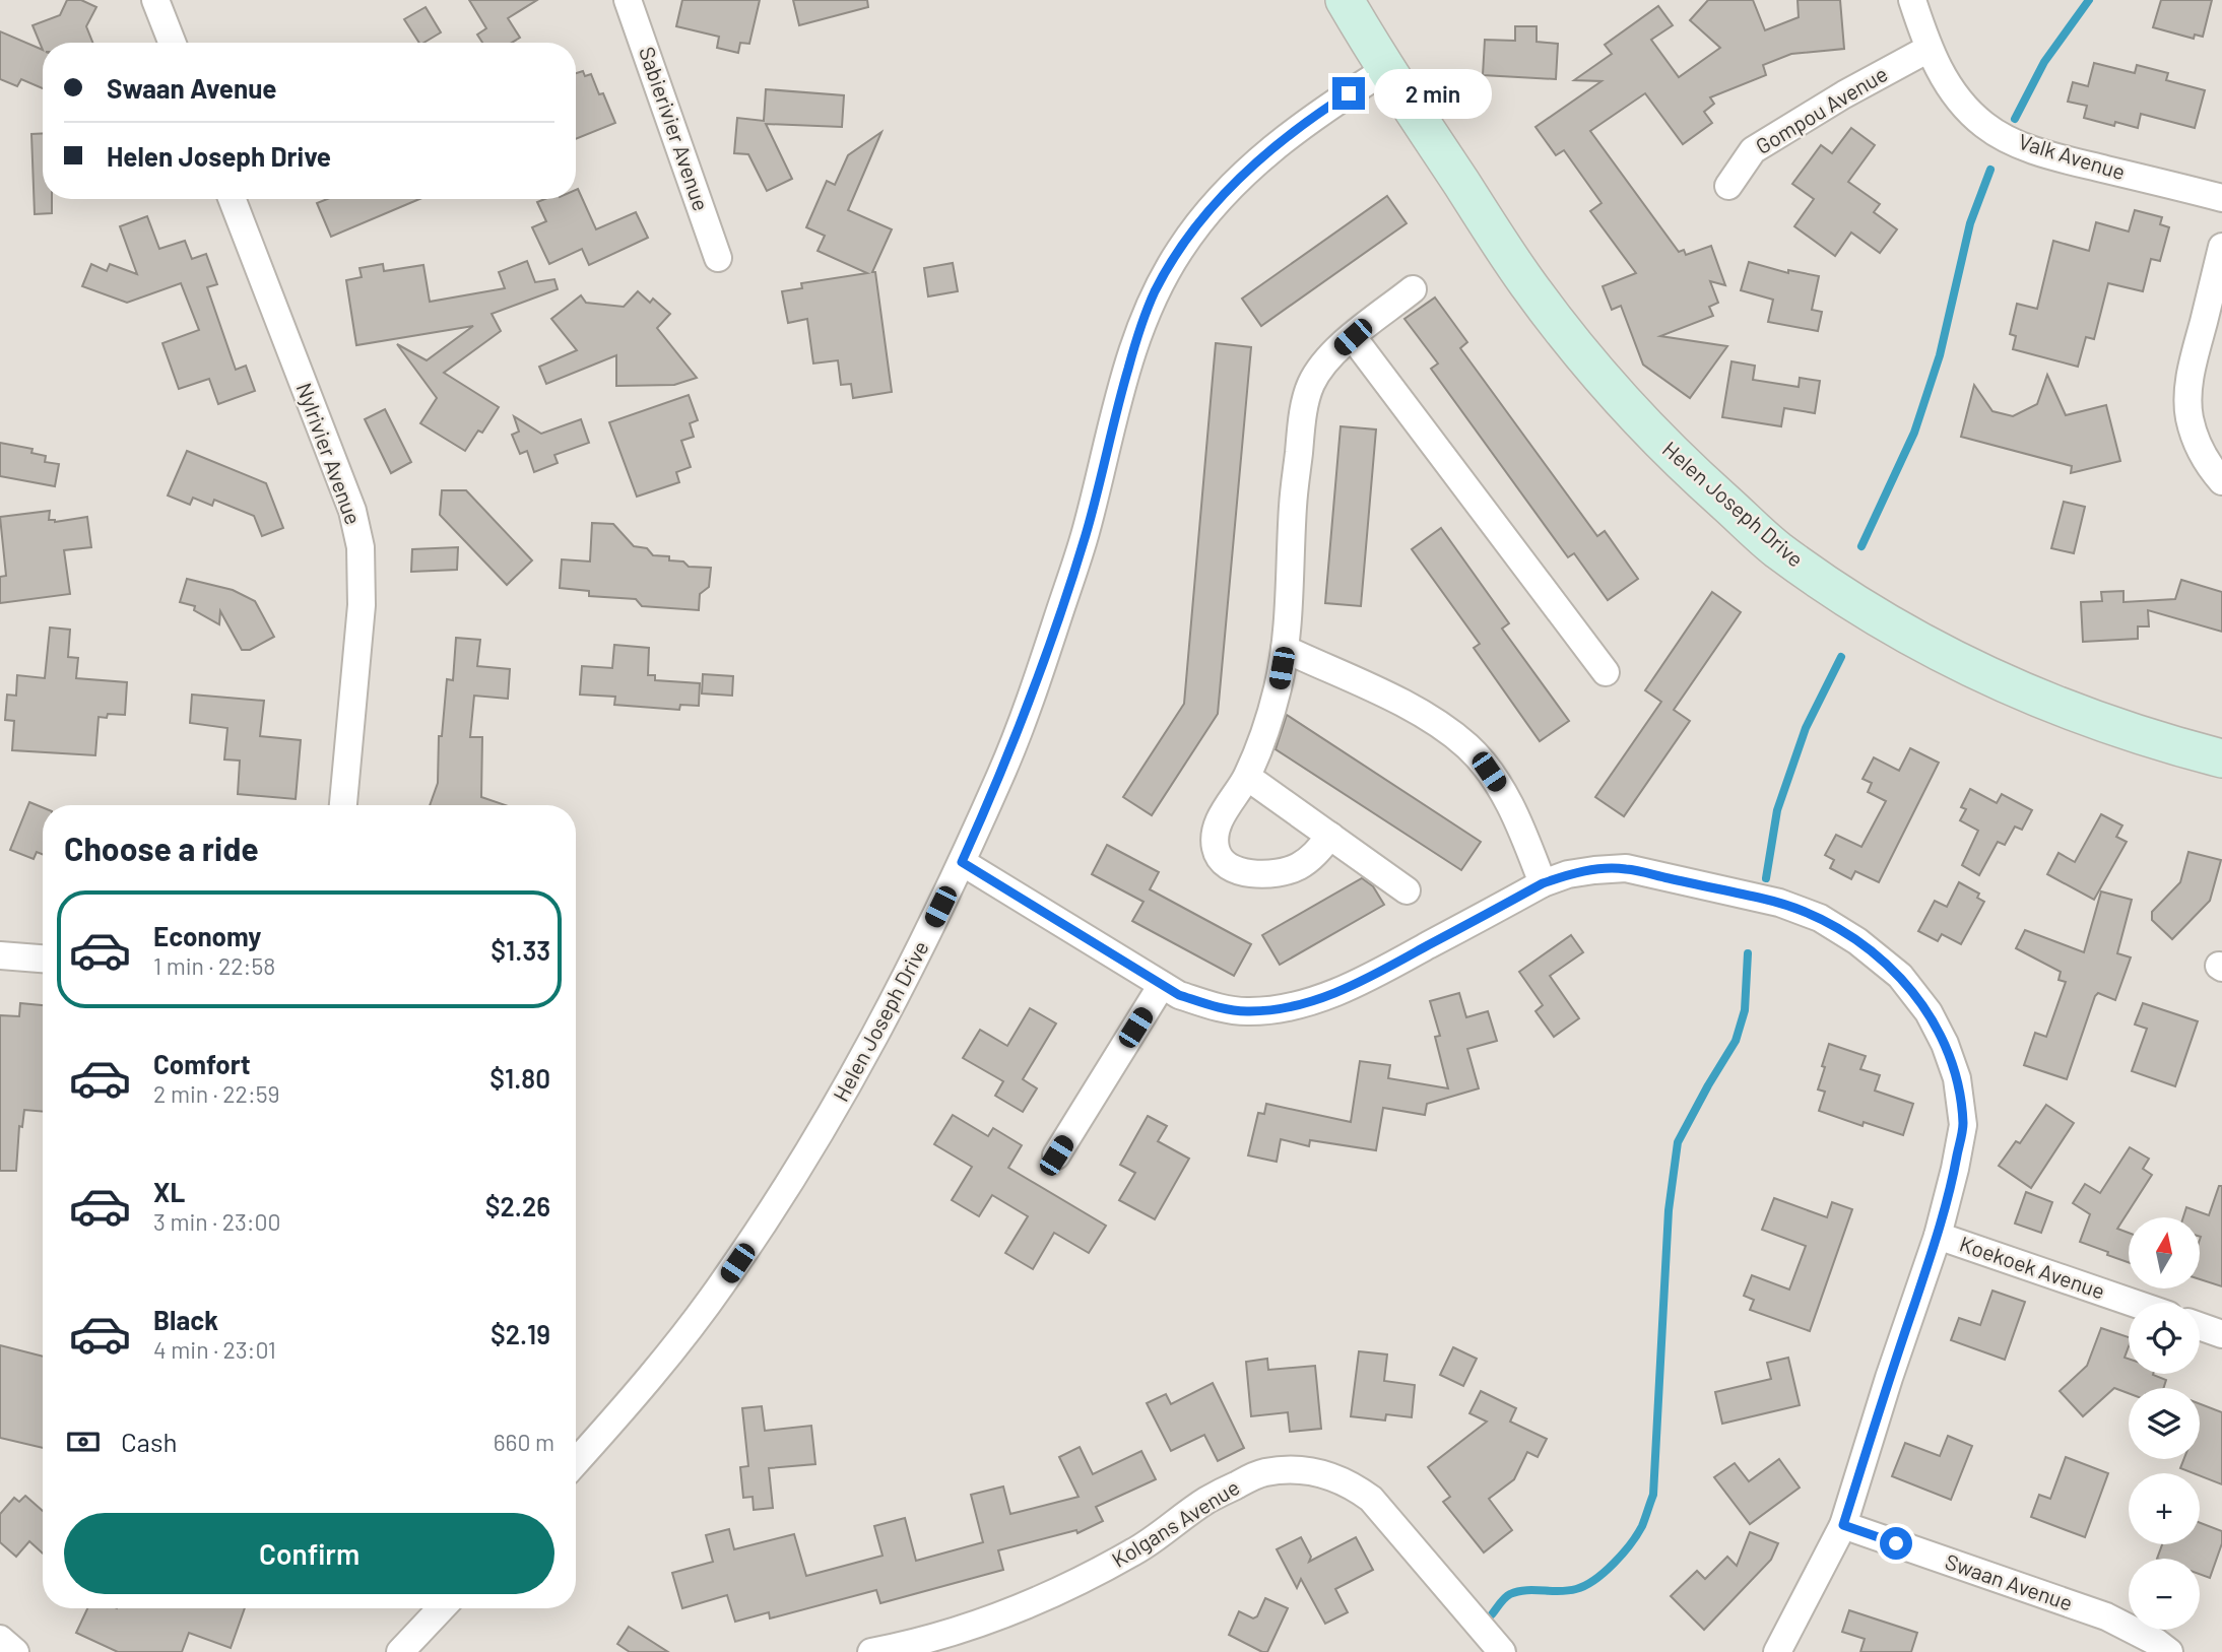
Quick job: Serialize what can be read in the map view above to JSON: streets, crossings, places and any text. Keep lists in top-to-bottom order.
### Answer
{
  "streets": {
    "street": [
      "Gompou Avenue",
      "Sabierivier Avenue",
      "Valk Avenue",
      "Nylrivier Avenue",
      "Helen Joseph Drive",
      "Koekoek Avenue",
      "Kolgans Avenue",
      "Swaan Avenue"
    ]
  },
  "crossings": [
    ["Gompou Avenue", "Valk Avenue"]
  ],
  "north": "top",
  "page": {
    "banner": ["Swaan Avenue", "Helen Joseph Drive"],
    "bubble": "2 min",
    "heading": "Choose a ride",
    "list": [
      {
        "name": "Economy",
        "note": "1 min · 22:58",
        "value": "$1.33"
      },
      {
        "name": "Comfort",
        "note": "2 min · 22:59",
        "value": "$1.80"
      },
      {
        "name": "XL",
        "note": "3 min · 23:00",
        "value": "$2.26"
      },
      {
        "name": "Black",
        "note": "4 min · 23:01",
        "value": "$2.19"
      }
    ],
    "map_buttons": ["+", "−"],
    "pay": ["Cash", "660 m"],
    "buttons": "Confirm"
  }
}
